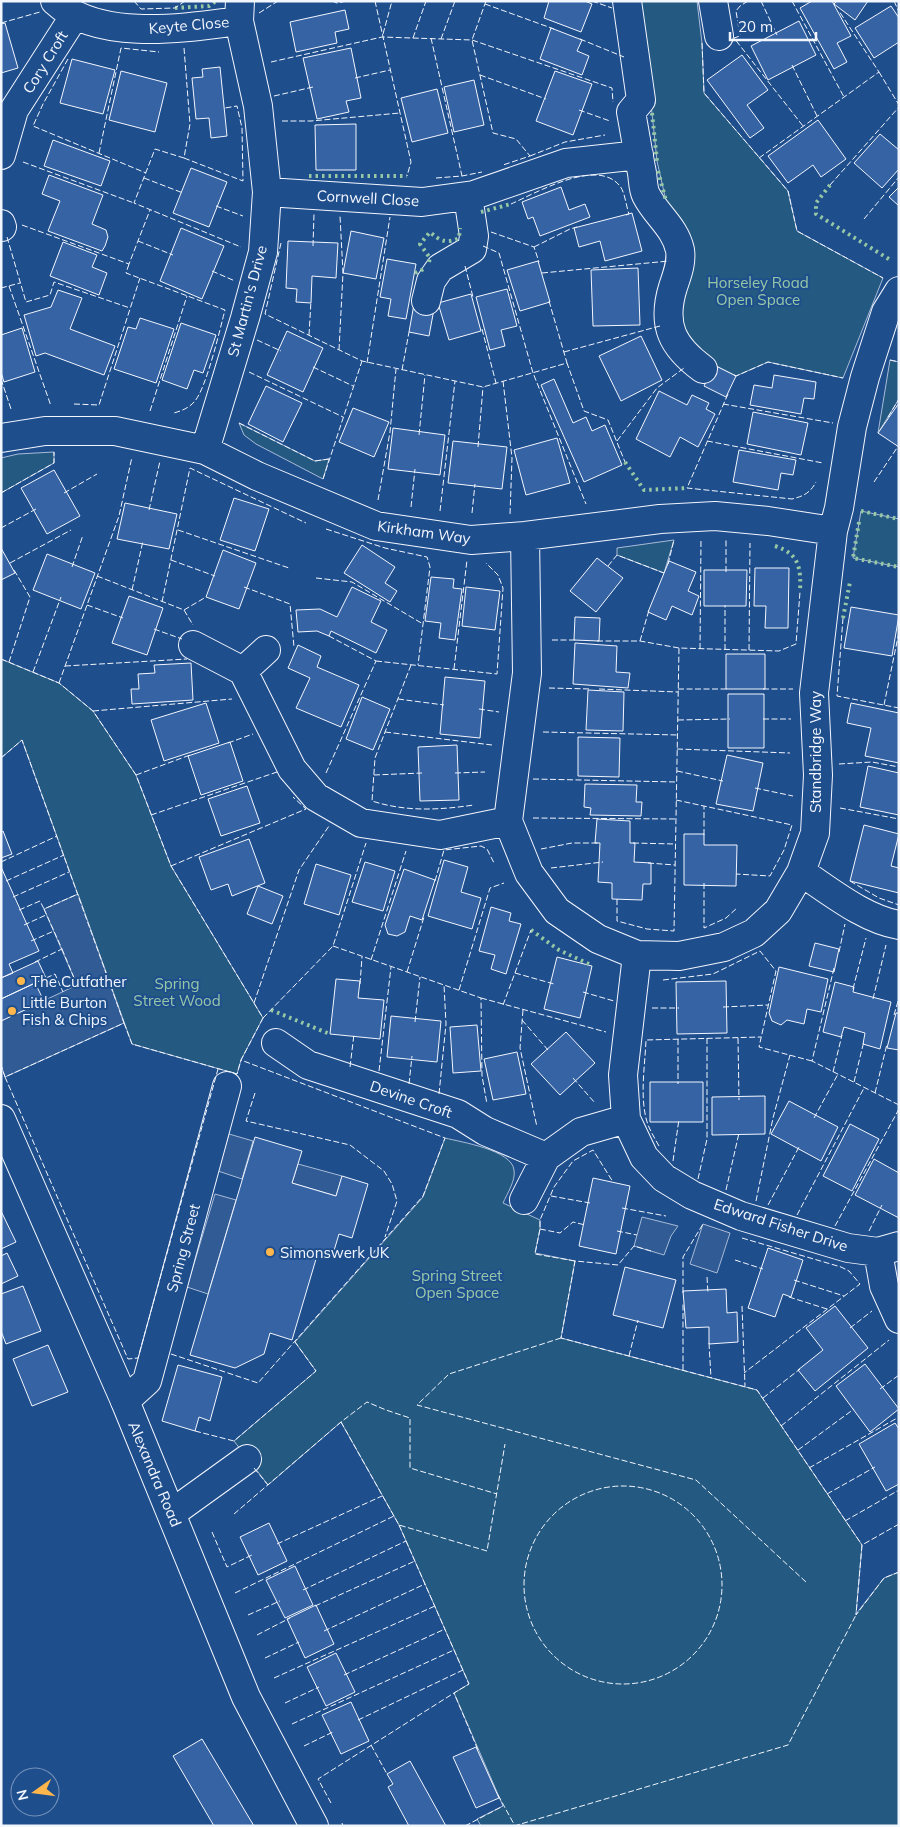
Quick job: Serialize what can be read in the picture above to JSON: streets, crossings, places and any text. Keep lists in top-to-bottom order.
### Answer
{
  "streets": {
    "street": [
      "Keyte Close",
      "Cory Croft",
      "Cornwell Close",
      "St Martin's Drive",
      "Kirkham Way",
      "Standbridge Way",
      "Devine Croft",
      "Edward Fisher Drive",
      "Spring Street",
      "Alexandra Road"
    ]
  },
  "crossings": [
    ["Keyte Close", "Cory Croft"],
    ["Keyte Close", "St Martin's Drive"],
    ["Cornwell Close", "St Martin's Drive"],
    ["St Martin's Drive", "Kirkham Way"],
    ["Kirkham Way", "Standbridge Way"],
    ["Standbridge Way", "Edward Fisher Drive"],
    ["Spring Street", "Alexandra Road"]
  ],
  "parks": ["Horseley Road Open Space", "Spring Street Wood", "Spring Street Open Space"],
  "places": ["The Cutfather", "Little Burton Fish & Chips", "Simonswerk UK"],
  "scale_bar": "20 m",
  "north": "left"
}
